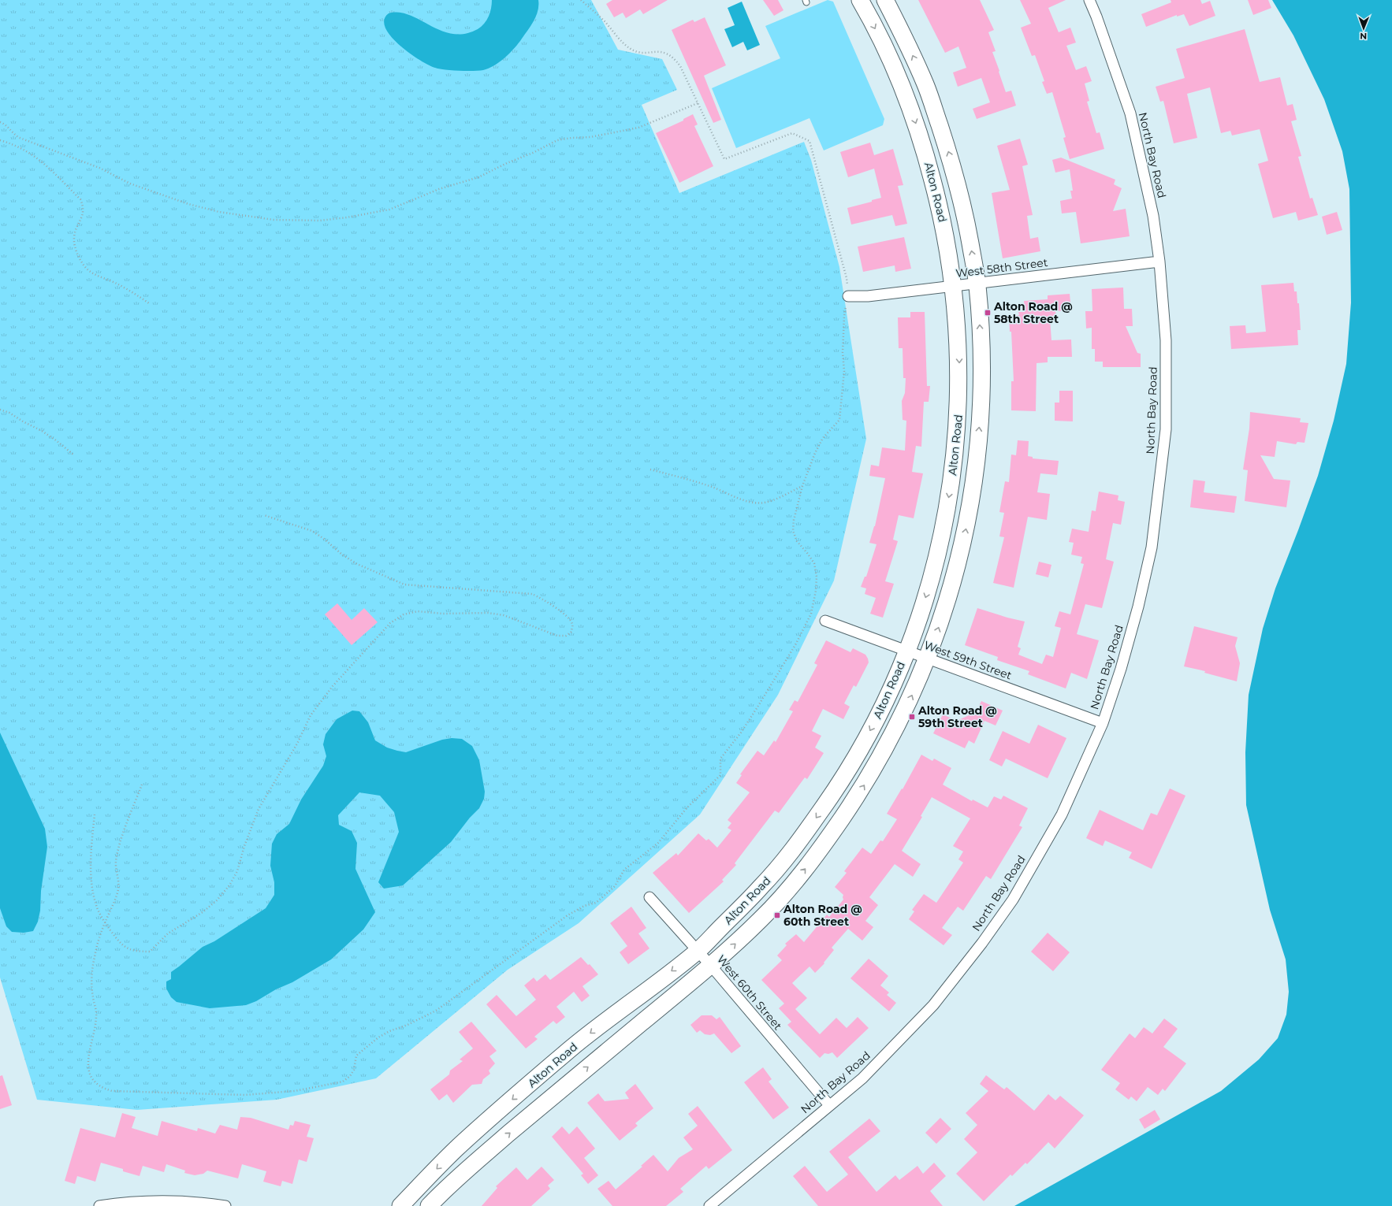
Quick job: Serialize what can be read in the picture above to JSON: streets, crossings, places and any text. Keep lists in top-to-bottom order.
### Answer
{
  "streets": {
    "main road": ["Alton Road"],
    "street": [
      "North Bay Road",
      "West 58th Street",
      "West 59th Street",
      "West 60th Street"
    ]
  },
  "crossings": [
    ["North Bay Road", "West 58th Street"],
    ["North Bay Road", "West 59th Street"],
    ["North Bay Road", "West 60th Street"],
    ["Alton Road", "West 58th Street"],
    ["Alton Road", "West 59th Street"],
    ["Alton Road", "West 60th Street"]
  ],
  "places": {
    "transit": ["Alton Road @ 58th Street", "Alton Road @ 59th Street", "Alton Road @ 60th Street"]
  },
  "north": "bottom"
}
